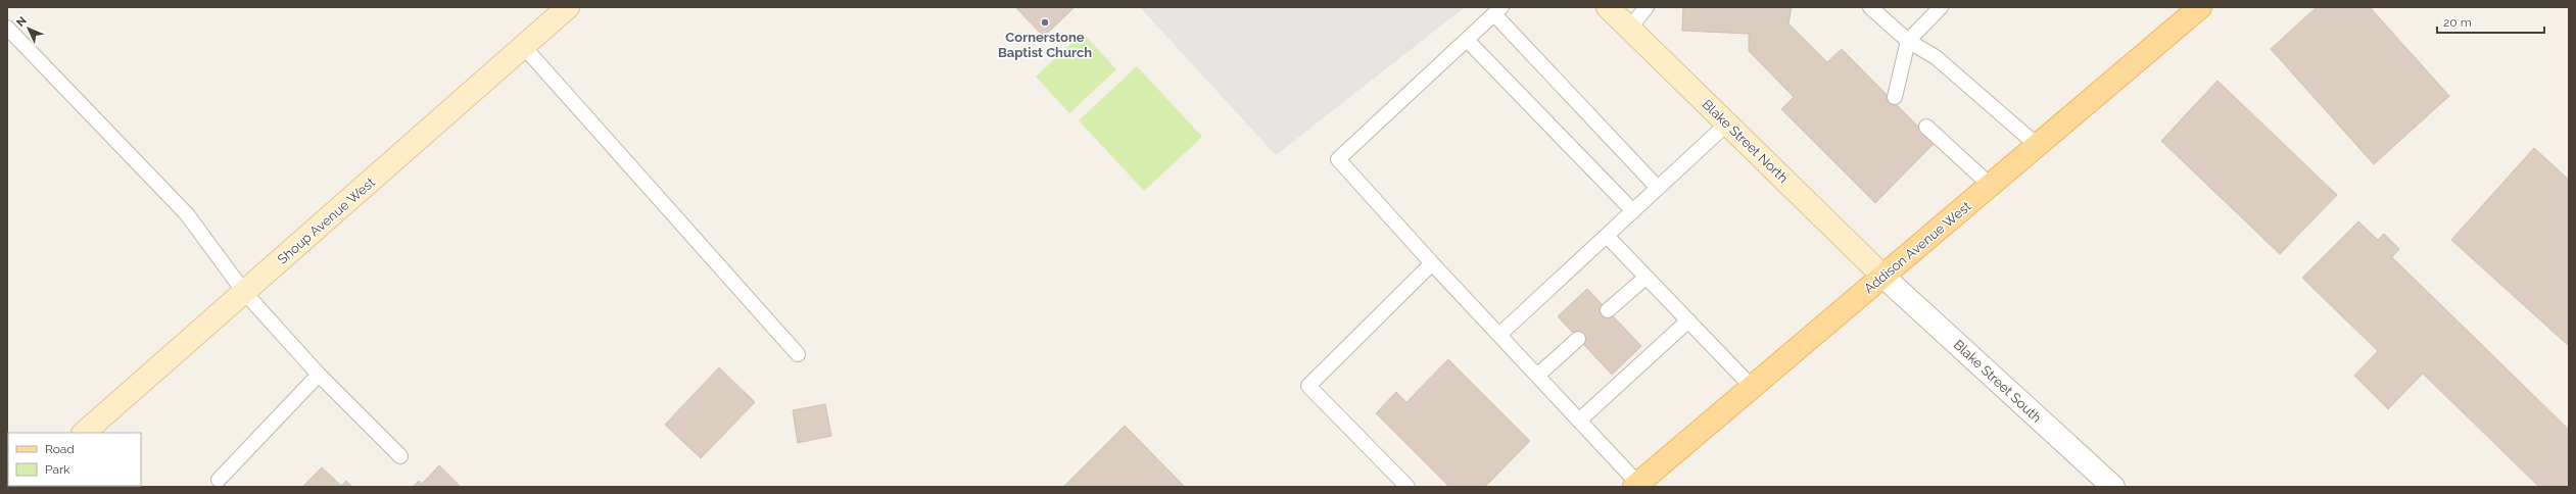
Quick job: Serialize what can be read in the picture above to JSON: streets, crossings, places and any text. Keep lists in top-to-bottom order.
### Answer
{
  "streets": {
    "main road": ["Addison Avenue West"],
    "street": ["Blake Street North", "Shoup Avenue West", "Blake Street South"]
  },
  "crossings": [
    ["Blake Street North", "Addison Avenue West"],
    ["Blake Street North", "Blake Street South"],
    ["Addison Avenue West", "Blake Street South"]
  ],
  "places": ["Cornerstone Baptist Church"],
  "legend": ["Road", "Park"],
  "scale_bar": "20 m",
  "north": "top left"
}
